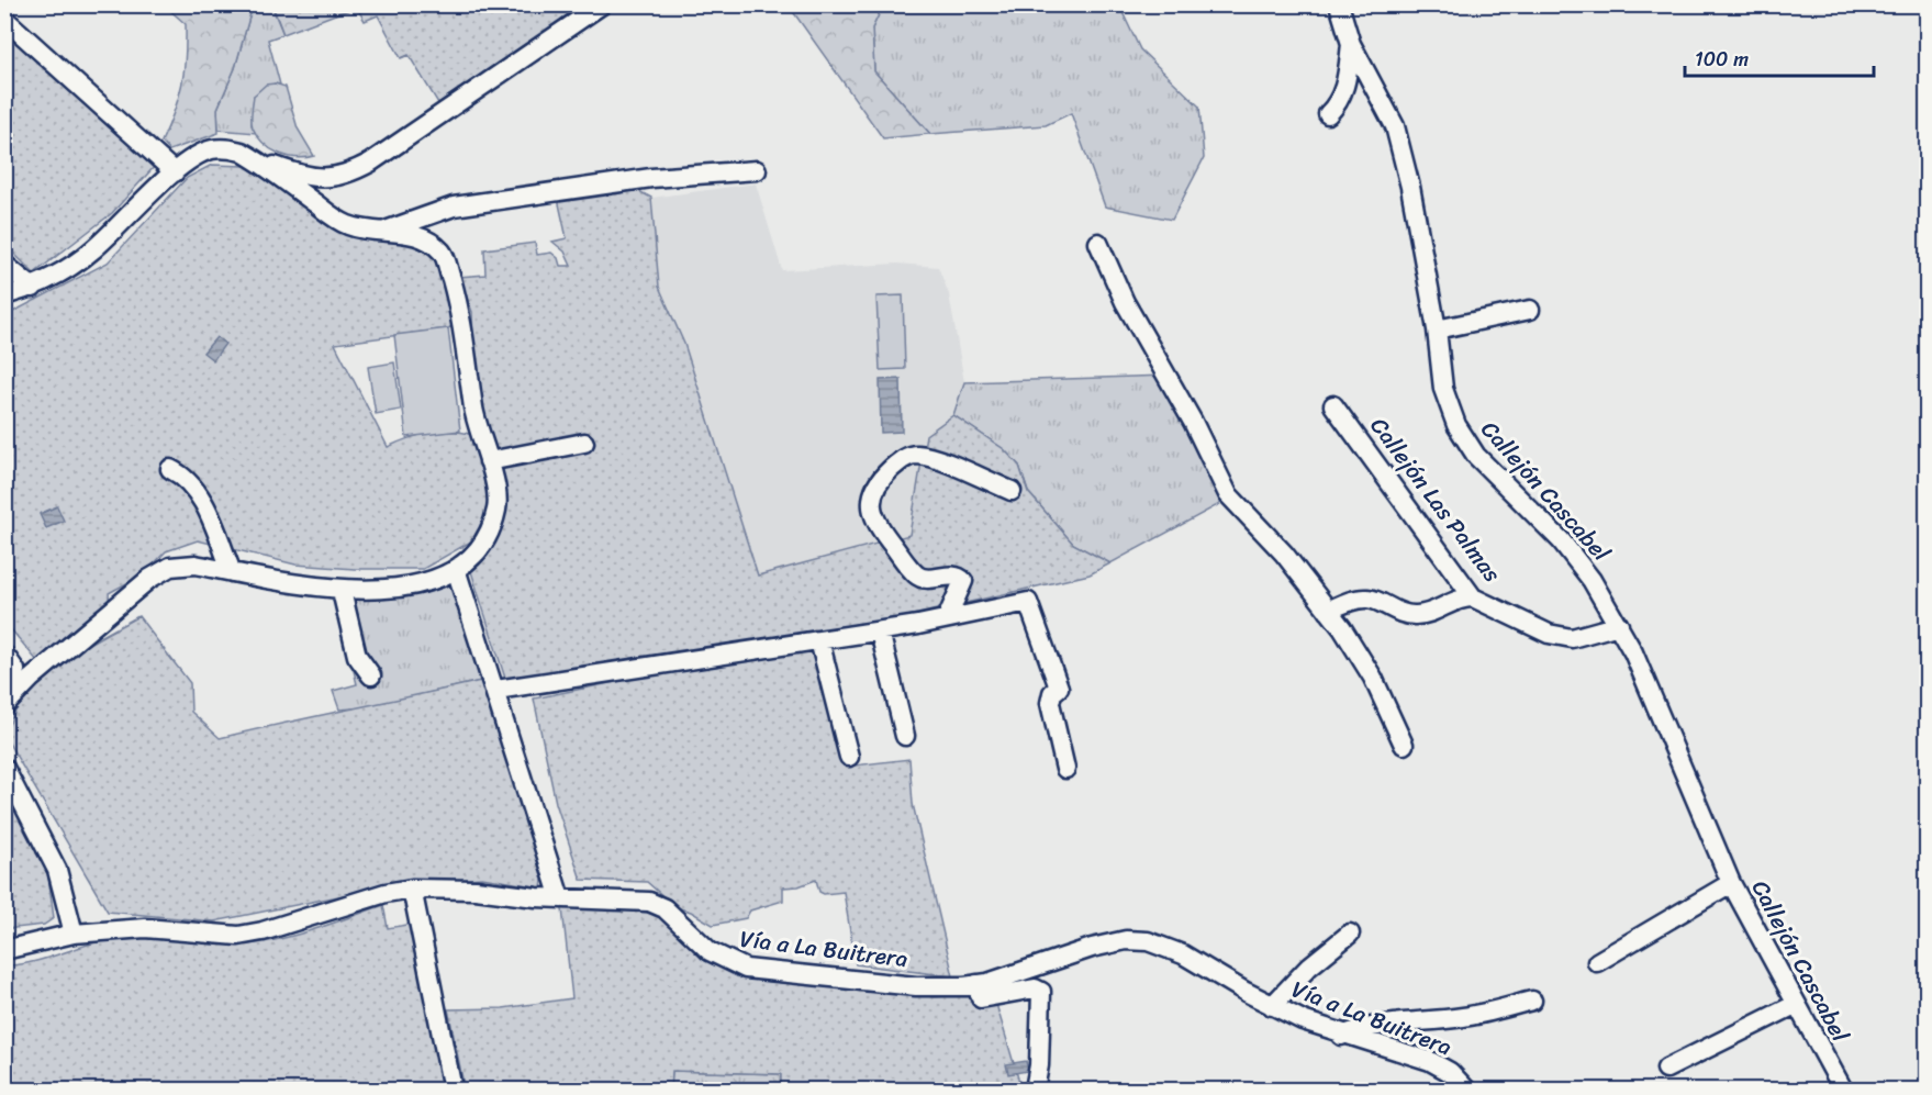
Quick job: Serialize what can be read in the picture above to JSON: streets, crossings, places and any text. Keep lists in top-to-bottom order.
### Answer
{
  "streets": {
    "street": ["Callejón Cascabel", "Callejón Las Palmas", "Vía a La Buitrera"]
  },
  "crossings": [
    ["Callejón Cascabel", "Callejón Las Palmas"]
  ],
  "scale_bar": "100 m"
}
